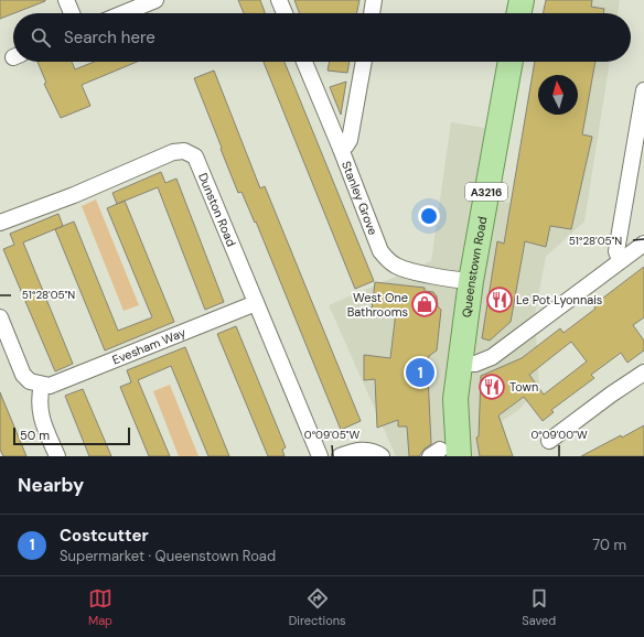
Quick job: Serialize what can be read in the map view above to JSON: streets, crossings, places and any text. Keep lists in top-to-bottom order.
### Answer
{
  "streets": {
    "main road": ["A3216", "Queenstown Road"],
    "street": ["Stanley Grove", "Dunston Road", "Evesham Way"]
  },
  "crossings": [
    ["Stanley Grove", "Queenstown Road"],
    ["Dunston Road", "Evesham Way"]
  ],
  "places": {
    "restaurant": ["Le Pot Lyonnais", "Town"],
    "shop": ["West One Bathrooms"]
  },
  "scale_bar": "50 m",
  "north": "top",
  "page": {
    "search": "Search here",
    "pins": "1",
    "scale": "50 m",
    "heading": "Nearby",
    "list": [
      {
        "mark": "1",
        "name": "Costcutter",
        "note": "Supermarket · Queenstown Road",
        "value": "70 m"
      }
    ],
    "nav": ["Map", "Directions", "Saved"]
  },
  "coordinates": ["51°28'05\"N", "0°09'05\"W", "0°09'00\"W"]
}
